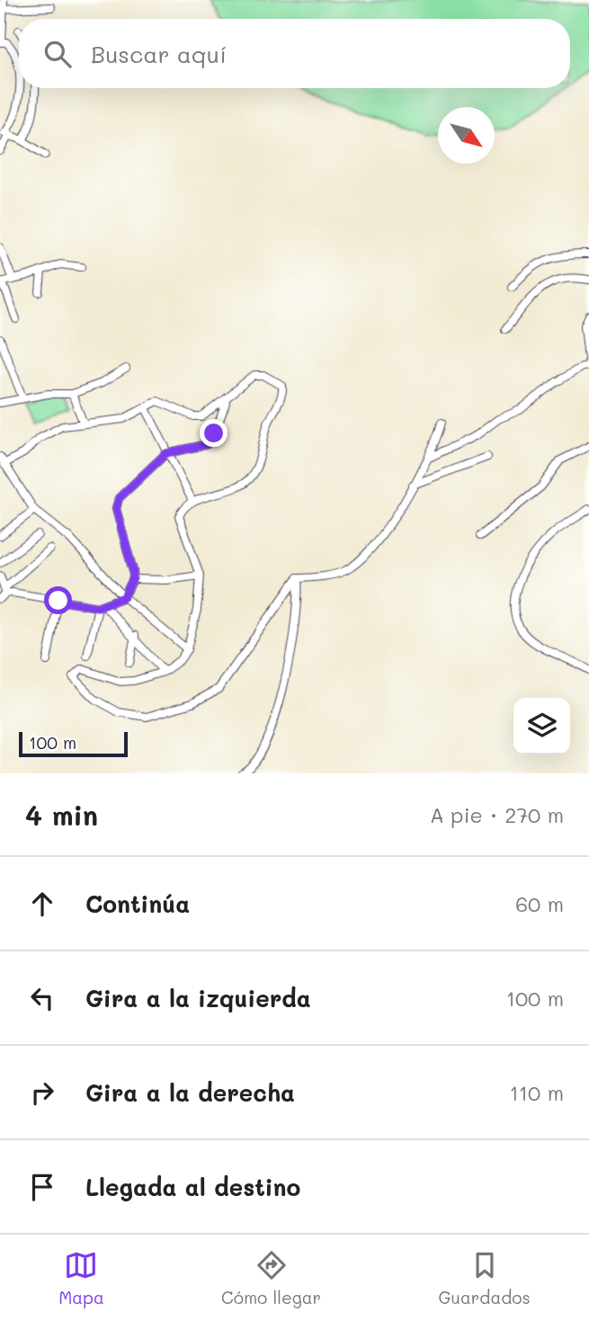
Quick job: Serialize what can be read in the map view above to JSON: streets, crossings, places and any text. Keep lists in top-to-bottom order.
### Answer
{
  "scale_bar": "100 m",
  "north": "bottom right",
  "page": {
    "search": "Buscar aquí",
    "scale": "100 m",
    "heading": ["4 min", "A pie · 270 m"],
    "list": [
      ["Continúa", "60 m"],
      ["Gira a la izquierda", "100 m"],
      ["Gira a la derecha", "110 m"],
      "Llegada al destino"
    ],
    "nav": ["Mapa", "Cómo llegar", "Guardados"]
  }
}
